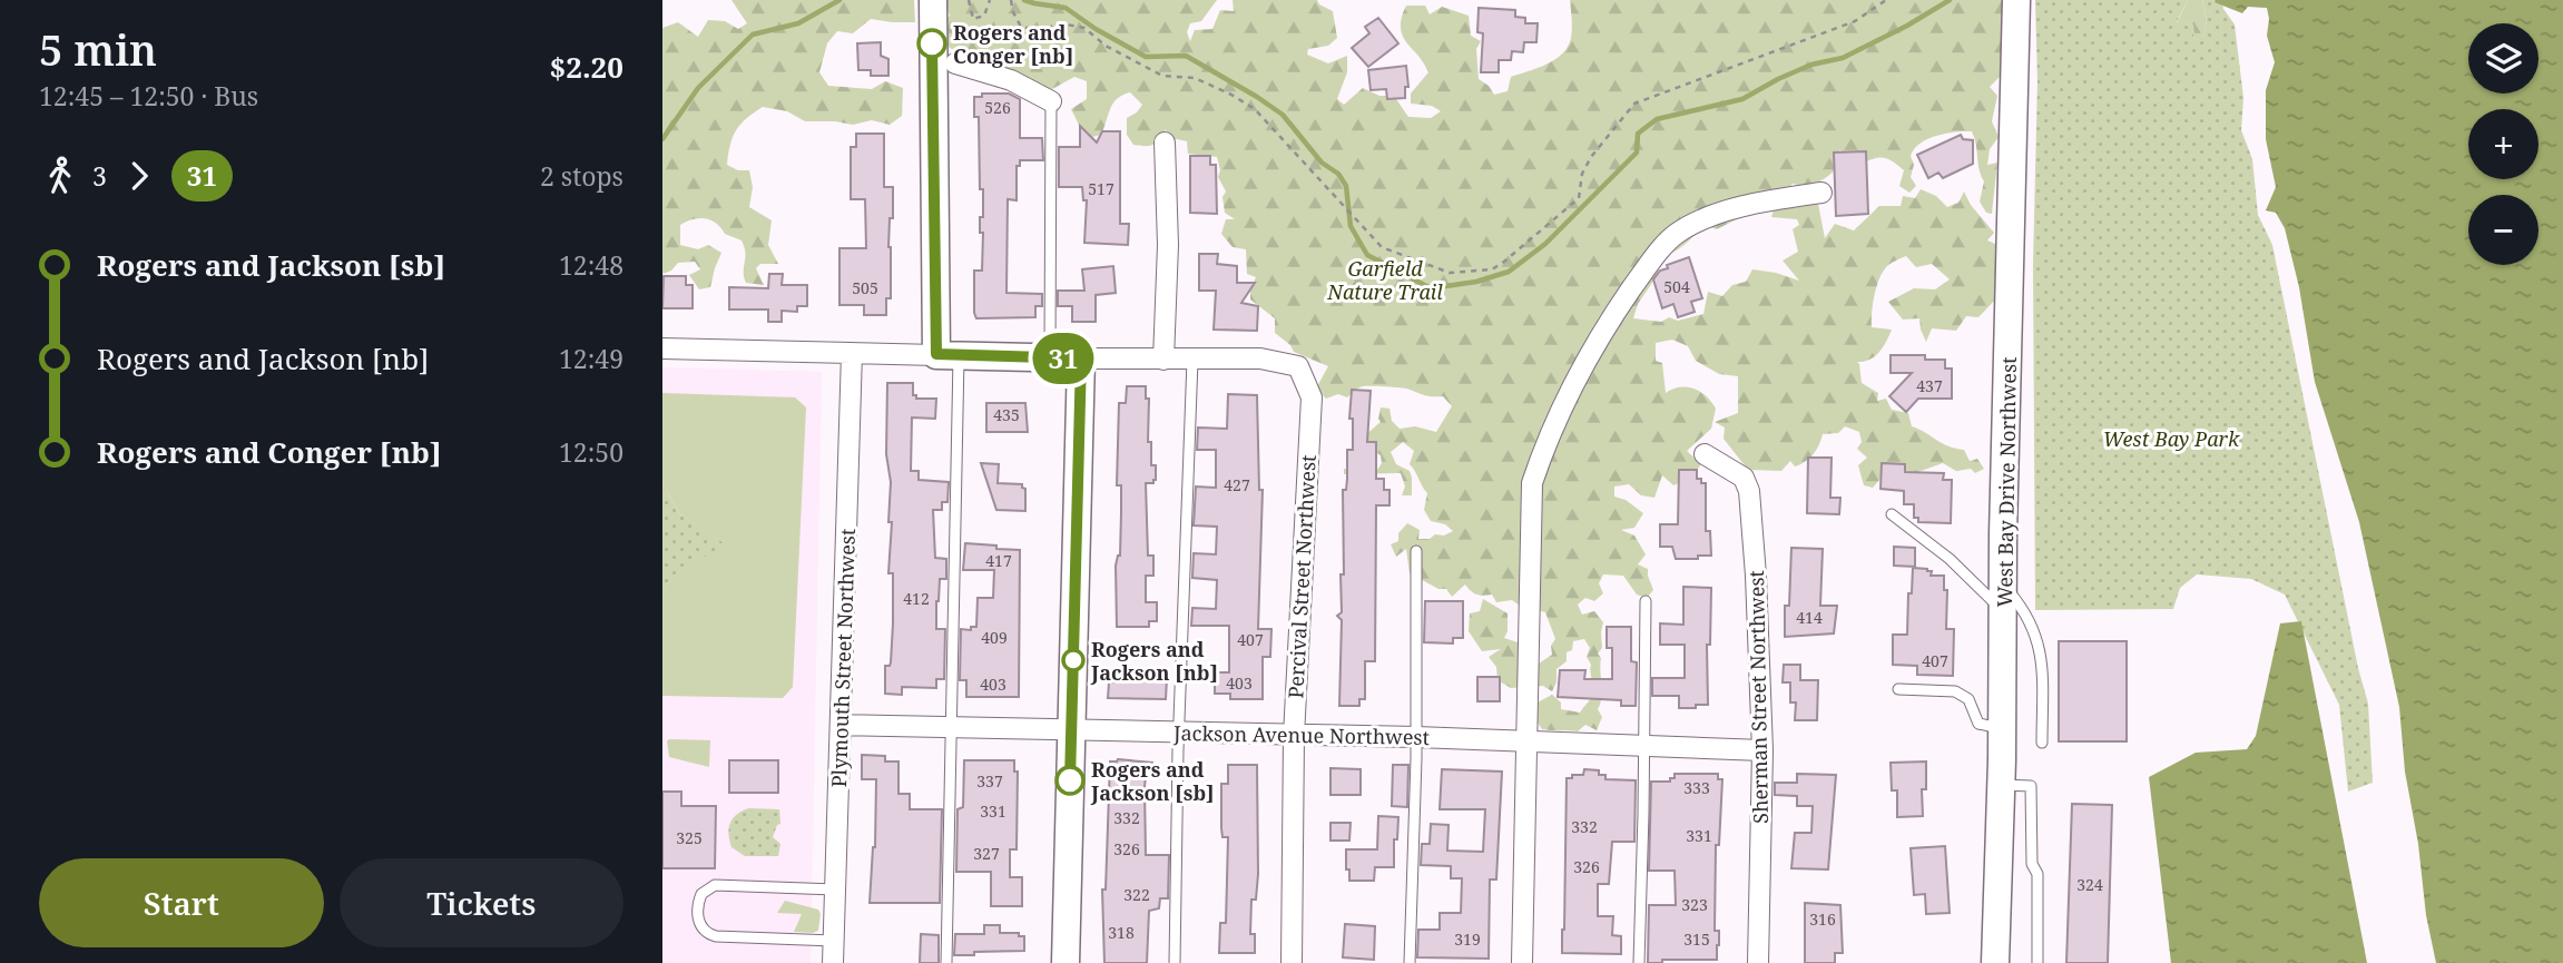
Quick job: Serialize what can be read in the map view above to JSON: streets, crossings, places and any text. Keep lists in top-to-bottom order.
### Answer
{
  "streets": {
    "street": [
      "West Bay Drive Northwest",
      "Percival Street Northwest",
      "Plymouth Street Northwest",
      "Sherman Street Northwest",
      "Jackson Avenue Northwest"
    ]
  },
  "crossings": [
    ["Percival Street Northwest", "Jackson Avenue Northwest"],
    ["Plymouth Street Northwest", "Jackson Avenue Northwest"],
    ["Sherman Street Northwest", "Jackson Avenue Northwest"]
  ],
  "parks": ["Garfield Nature Trail", "West Bay Park"],
  "places": ["Rogers and Conger [nb]", "Rogers and Jackson [nb]", "Rogers and Jackson [sb]"],
  "lines": ["bus line 31"],
  "house_numbers": [
    "526",
    "517",
    "504",
    "505",
    "437",
    "435",
    "427",
    "417",
    "412",
    "414",
    "409",
    "407",
    "407",
    "403",
    "403",
    "337",
    "333",
    "331",
    "332",
    "332",
    "331",
    "325",
    "326",
    "327",
    "326",
    "324",
    "322",
    "323",
    "316",
    "318",
    "319",
    "315"
  ],
  "page": {
    "heading": ["5 min", "12:45 – 12:50 · Bus", "$2.20"],
    "on_map": "31",
    "map_buttons": ["+", "−"],
    "legs": ["3", "31", "2 stops"],
    "list": [
      {
        "name": "Rogers and Jackson [sb]",
        "value": "12:48"
      },
      {
        "name": "Rogers and Jackson [nb]",
        "value": "12:49"
      },
      {
        "name": "Rogers and Conger [nb]",
        "value": "12:50"
      }
    ],
    "buttons": ["Start", "Tickets"]
  }
}
